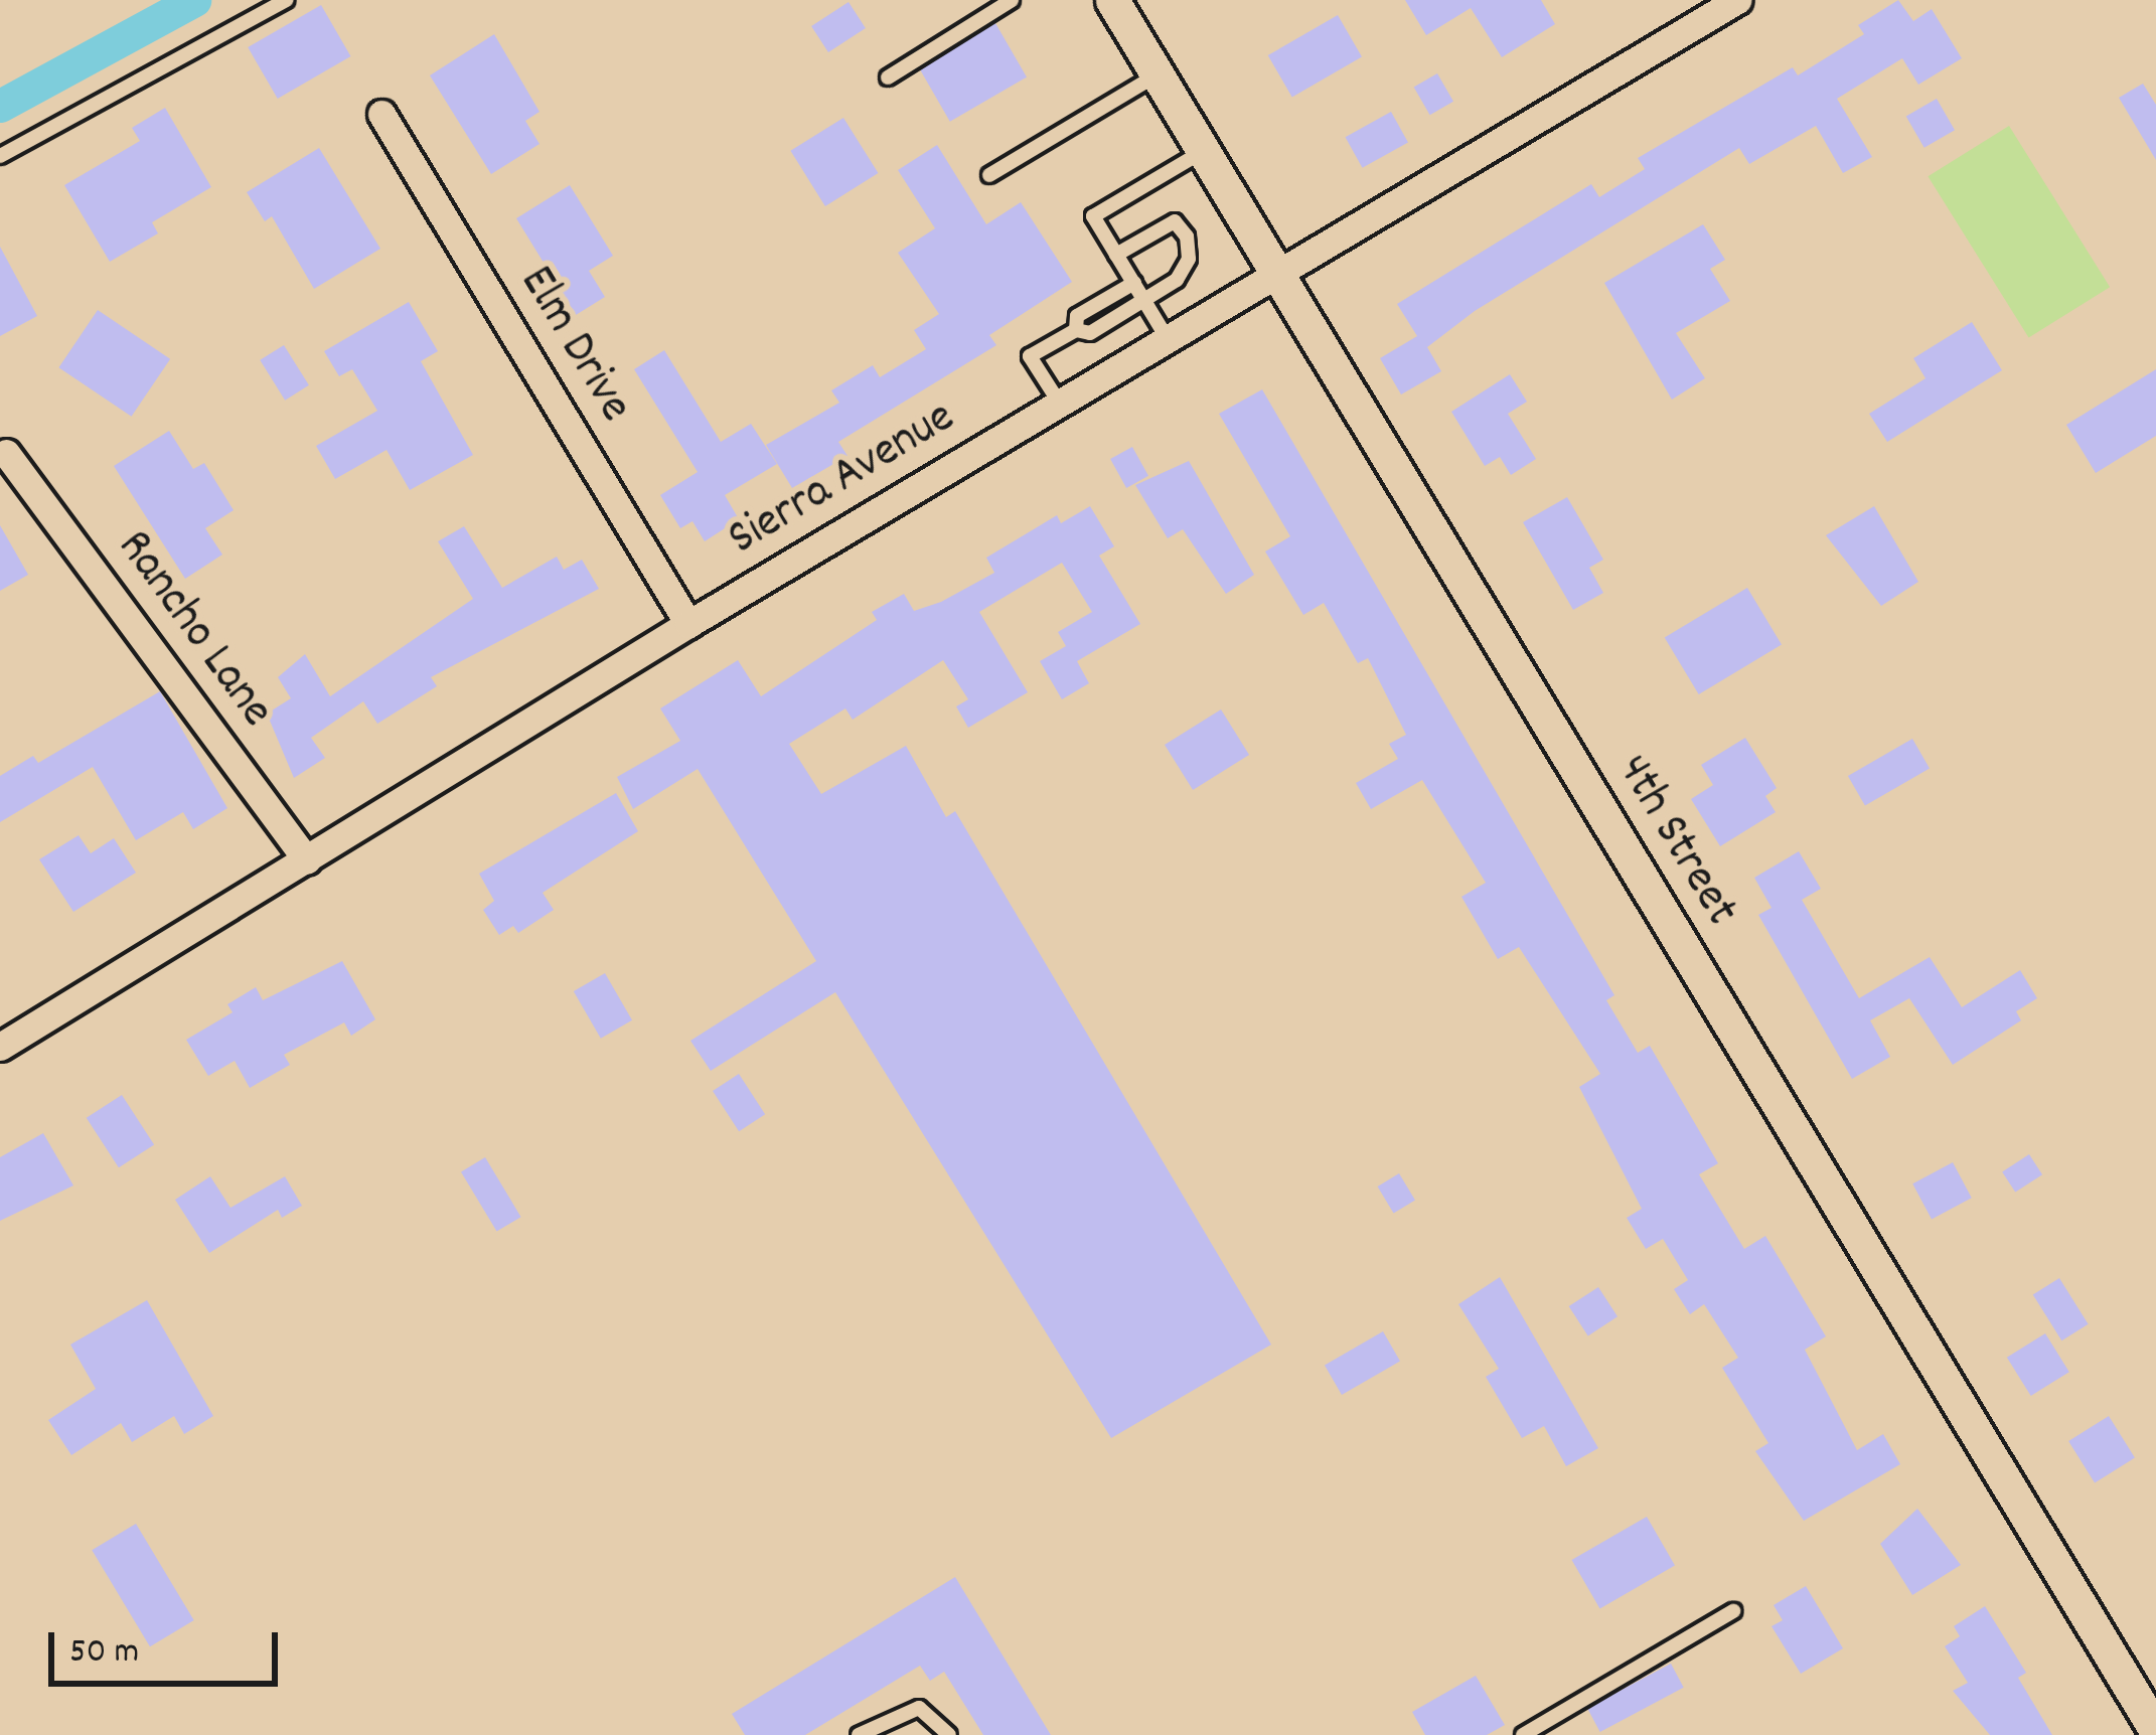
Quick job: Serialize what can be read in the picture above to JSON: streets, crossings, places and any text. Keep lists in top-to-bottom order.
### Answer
{
  "streets": {
    "street": [
      "Elm Drive",
      "Sierra Avenue",
      "Rancho Lane",
      "4th Street"
    ]
  },
  "crossings": [
    ["Elm Drive", "Sierra Avenue"],
    ["Sierra Avenue", "Rancho Lane"],
    ["Sierra Avenue", "4th Street"]
  ],
  "scale_bar": "50 m"
}
